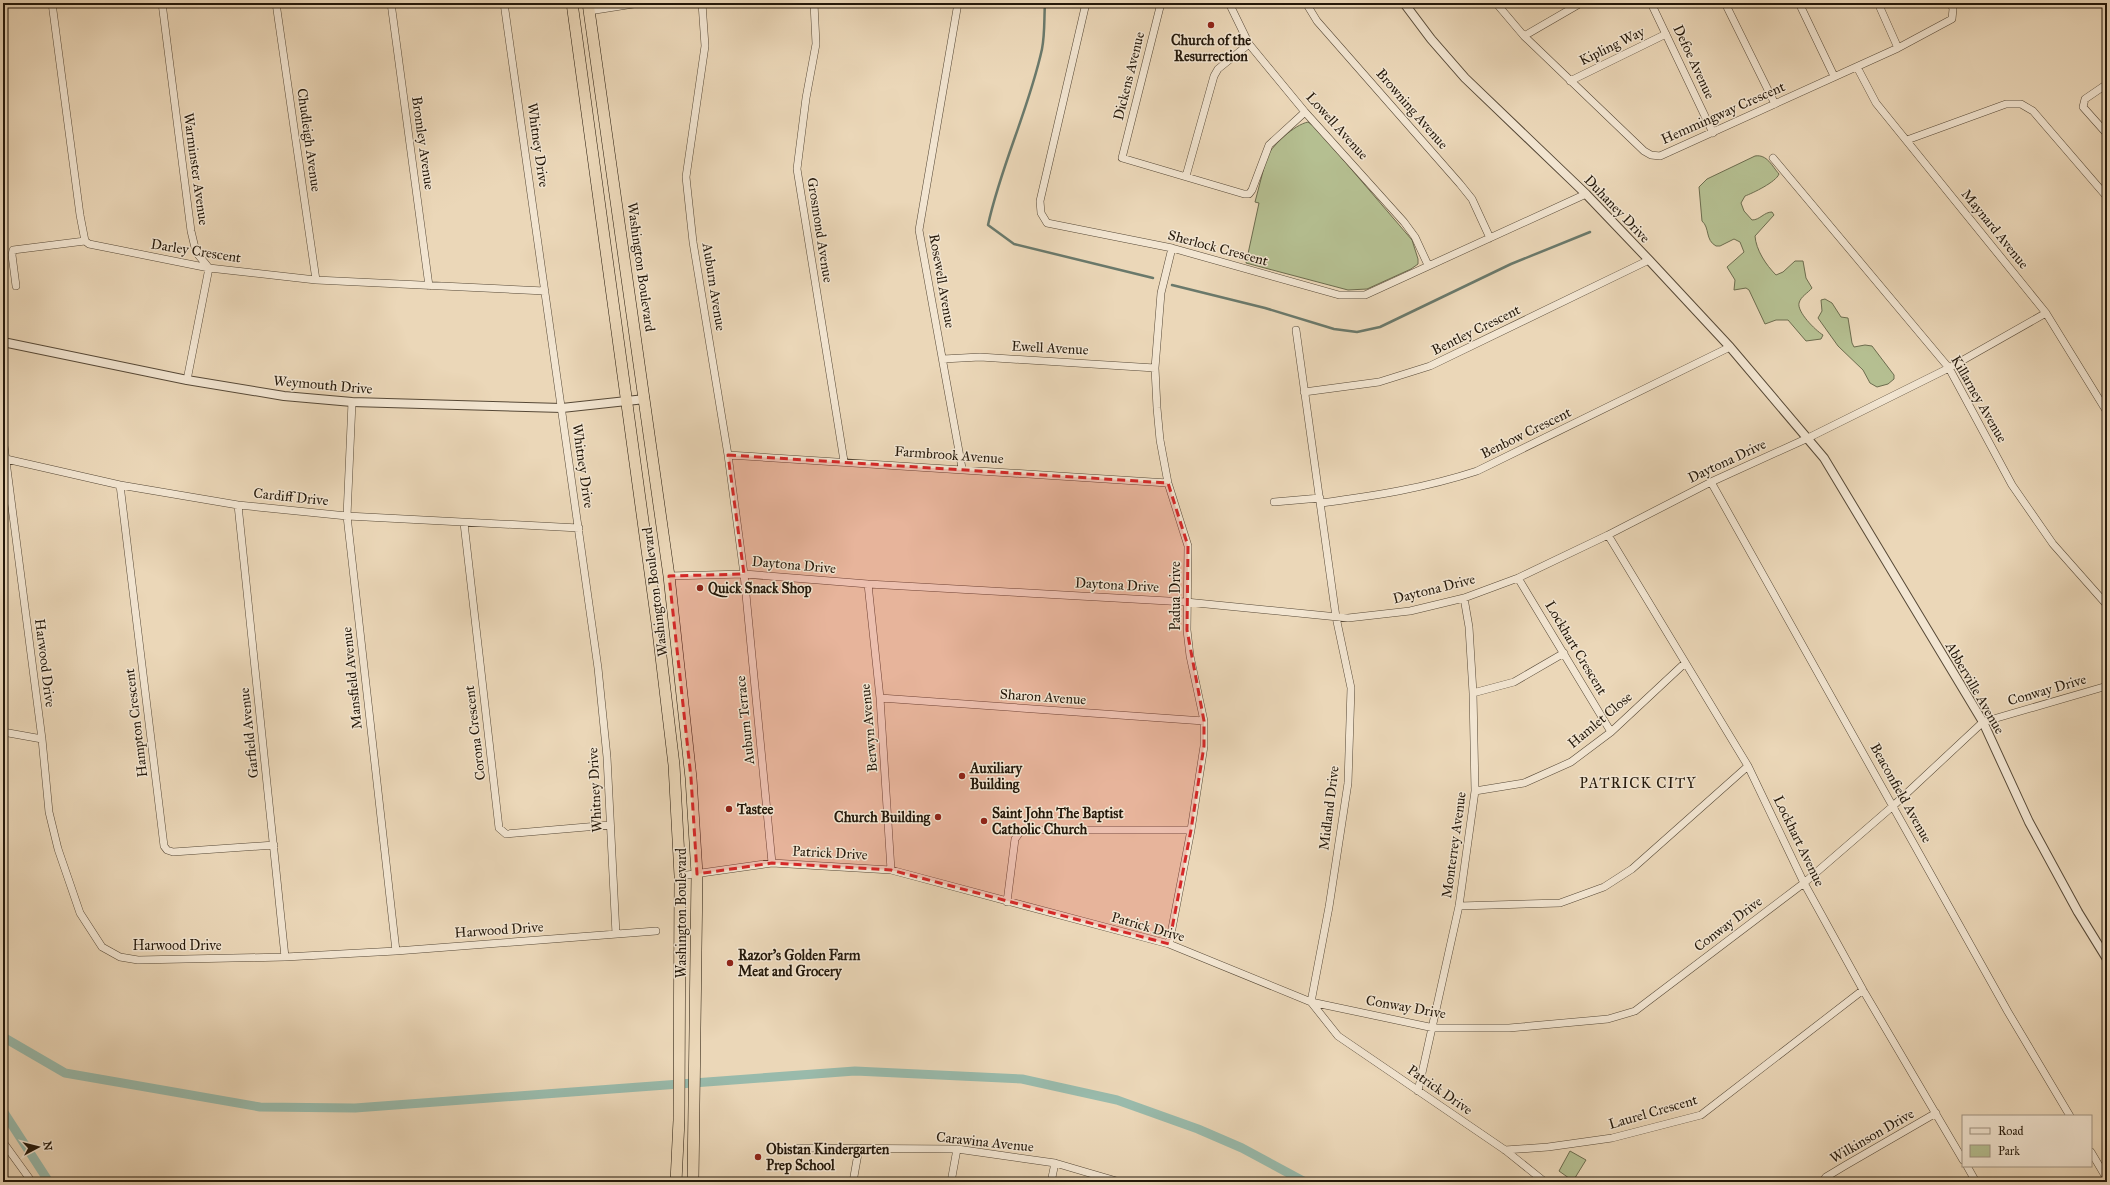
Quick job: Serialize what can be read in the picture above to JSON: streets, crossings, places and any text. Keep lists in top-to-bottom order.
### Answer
{
  "streets": {
    "highway": ["Washington Boulevard"],
    "street": [
      "Kipling Way",
      "Defoe Avenue",
      "Dickens Avenue",
      "Browning Avenue",
      "Hemmingway Crescent",
      "Lowell Avenue",
      "Chudleigh Avenue",
      "Bromley Avenue",
      "Whitney Drive",
      "Warminster Avenue",
      "Duhaney Drive",
      "Maynard Avenue",
      "Grosmond Avenue",
      "Sherlock Crescent",
      "Darley Crescent",
      "Rosewell Avenue",
      "Auburn Avenue",
      "Bentley Crescent",
      "Ewell Avenue",
      "Weymouth Drive",
      "Killarney Avenue",
      "Benbow Crescent",
      "Farmbrook Avenue",
      "Daytona Drive",
      "Cardiff Drive",
      "Padua Drive",
      "Lockhart Crescent",
      "Harwood Drive",
      "Mansfield Avenue",
      "Abberville Avenue",
      "Conway Drive",
      "Sharon Avenue",
      "Auburn Terrace",
      "Hamlet Close",
      "Hampton Crescent",
      "Berwyn Avenue",
      "Garfield Avenue",
      "Corona Crescent",
      "Beaconfield Avenue",
      "Midland Drive",
      "Lockhart Avenue",
      "Monterrey Avenue",
      "Patrick Drive",
      "Laurel Crescent",
      "Wilkinson Drive",
      "Carawina Avenue"
    ]
  },
  "crossings": [
    ["Kipling Way", "Defoe Avenue"],
    ["Kipling Way", "Hemmingway Crescent"],
    ["Defoe Avenue", "Hemmingway Crescent"],
    ["Browning Avenue", "Sherlock Crescent"],
    ["Hemmingway Crescent", "Maynard Avenue"],
    ["Lowell Avenue", "Sherlock Crescent"],
    ["Chudleigh Avenue", "Darley Crescent"],
    ["Bromley Avenue", "Darley Crescent"],
    ["Whitney Drive", "Darley Crescent"],
    ["Whitney Drive", "Weymouth Drive"],
    ["Whitney Drive", "Cardiff Drive"],
    ["Whitney Drive", "Harwood Drive"],
    ["Whitney Drive", "Corona Crescent"],
    ["Warminster Avenue", "Darley Crescent"],
    ["Duhaney Drive", "Sherlock Crescent"],
    ["Duhaney Drive", "Bentley Crescent"],
    ["Duhaney Drive", "Benbow Crescent"],
    ["Duhaney Drive", "Daytona Drive"],
    ["Duhaney Drive", "Abberville Avenue"],
    ["Maynard Avenue", "Daytona Drive"],
    ["Grosmond Avenue", "Farmbrook Avenue"],
    ["Sherlock Crescent", "Padua Drive"],
    ["Washington Boulevard", "Weymouth Drive"],
    ["Washington Boulevard", "Daytona Drive"],
    ["Washington Boulevard", "Patrick Drive"],
    ["Rosewell Avenue", "Ewell Avenue"],
    ["Rosewell Avenue", "Farmbrook Avenue"],
    ["Auburn Avenue", "Farmbrook Avenue"],
    ["Auburn Avenue", "Daytona Drive"],
    ["Auburn Avenue", "Auburn Terrace"],
    ["Bentley Crescent", "Midland Drive"],
    ["Ewell Avenue", "Padua Drive"],
    ["Weymouth Drive", "Mansfield Avenue"],
    ["Killarney Avenue", "Daytona Drive"],
    ["Benbow Crescent", "Midland Drive"],
    ["Farmbrook Avenue", "Padua Drive"],
    ["Daytona Drive", "Padua Drive"],
    ["Daytona Drive", "Lockhart Crescent"],
    ["Daytona Drive", "Abberville Avenue"],
    ["Daytona Drive", "Auburn Terrace"],
    ["Daytona Drive", "Berwyn Avenue"],
    ["Daytona Drive", "Beaconfield Avenue"],
    ["Daytona Drive", "Midland Drive"],
    ["Daytona Drive", "Lockhart Avenue"],
    ["Daytona Drive", "Monterrey Avenue"],
    ["Cardiff Drive", "Harwood Drive"],
    ["Cardiff Drive", "Mansfield Avenue"],
    ["Cardiff Drive", "Hampton Crescent"],
    ["Cardiff Drive", "Garfield Avenue"],
    ["Cardiff Drive", "Corona Crescent"],
    ["Padua Drive", "Sharon Avenue"],
    ["Padua Drive", "Patrick Drive"],
    ["Lockhart Crescent", "Hamlet Close"],
    ["Harwood Drive", "Mansfield Avenue"],
    ["Harwood Drive", "Garfield Avenue"],
    ["Abberville Avenue", "Conway Drive"],
    ["Conway Drive", "Beaconfield Avenue"],
    ["Conway Drive", "Midland Drive"],
    ["Conway Drive", "Lockhart Avenue"],
    ["Conway Drive", "Monterrey Avenue"],
    ["Conway Drive", "Patrick Drive"],
    ["Sharon Avenue", "Berwyn Avenue"],
    ["Auburn Terrace", "Patrick Drive"],
    ["Hamlet Close", "Lockhart Avenue"],
    ["Hamlet Close", "Monterrey Avenue"],
    ["Hampton Crescent", "Garfield Avenue"],
    ["Berwyn Avenue", "Patrick Drive"],
    ["Midland Drive", "Patrick Drive"],
    ["Lockhart Avenue", "Laurel Crescent"],
    ["Lockhart Avenue", "Wilkinson Drive"],
    ["Monterrey Avenue", "Patrick Drive"],
    ["Patrick Drive", "Laurel Crescent"]
  ],
  "districts": ["PATRICK CITY"],
  "places": [
    "Church of the Resurrection",
    "Quick Snack Shop",
    "Auxiliary Building",
    "Tastee",
    "Church Building",
    "Saint John The Baptist Catholic Church",
    "Razor's Golden Farm Meat and Grocery",
    "Obistan Kindergarten Prep School"
  ],
  "legend": ["Road", "Park"],
  "north": "right"
}
